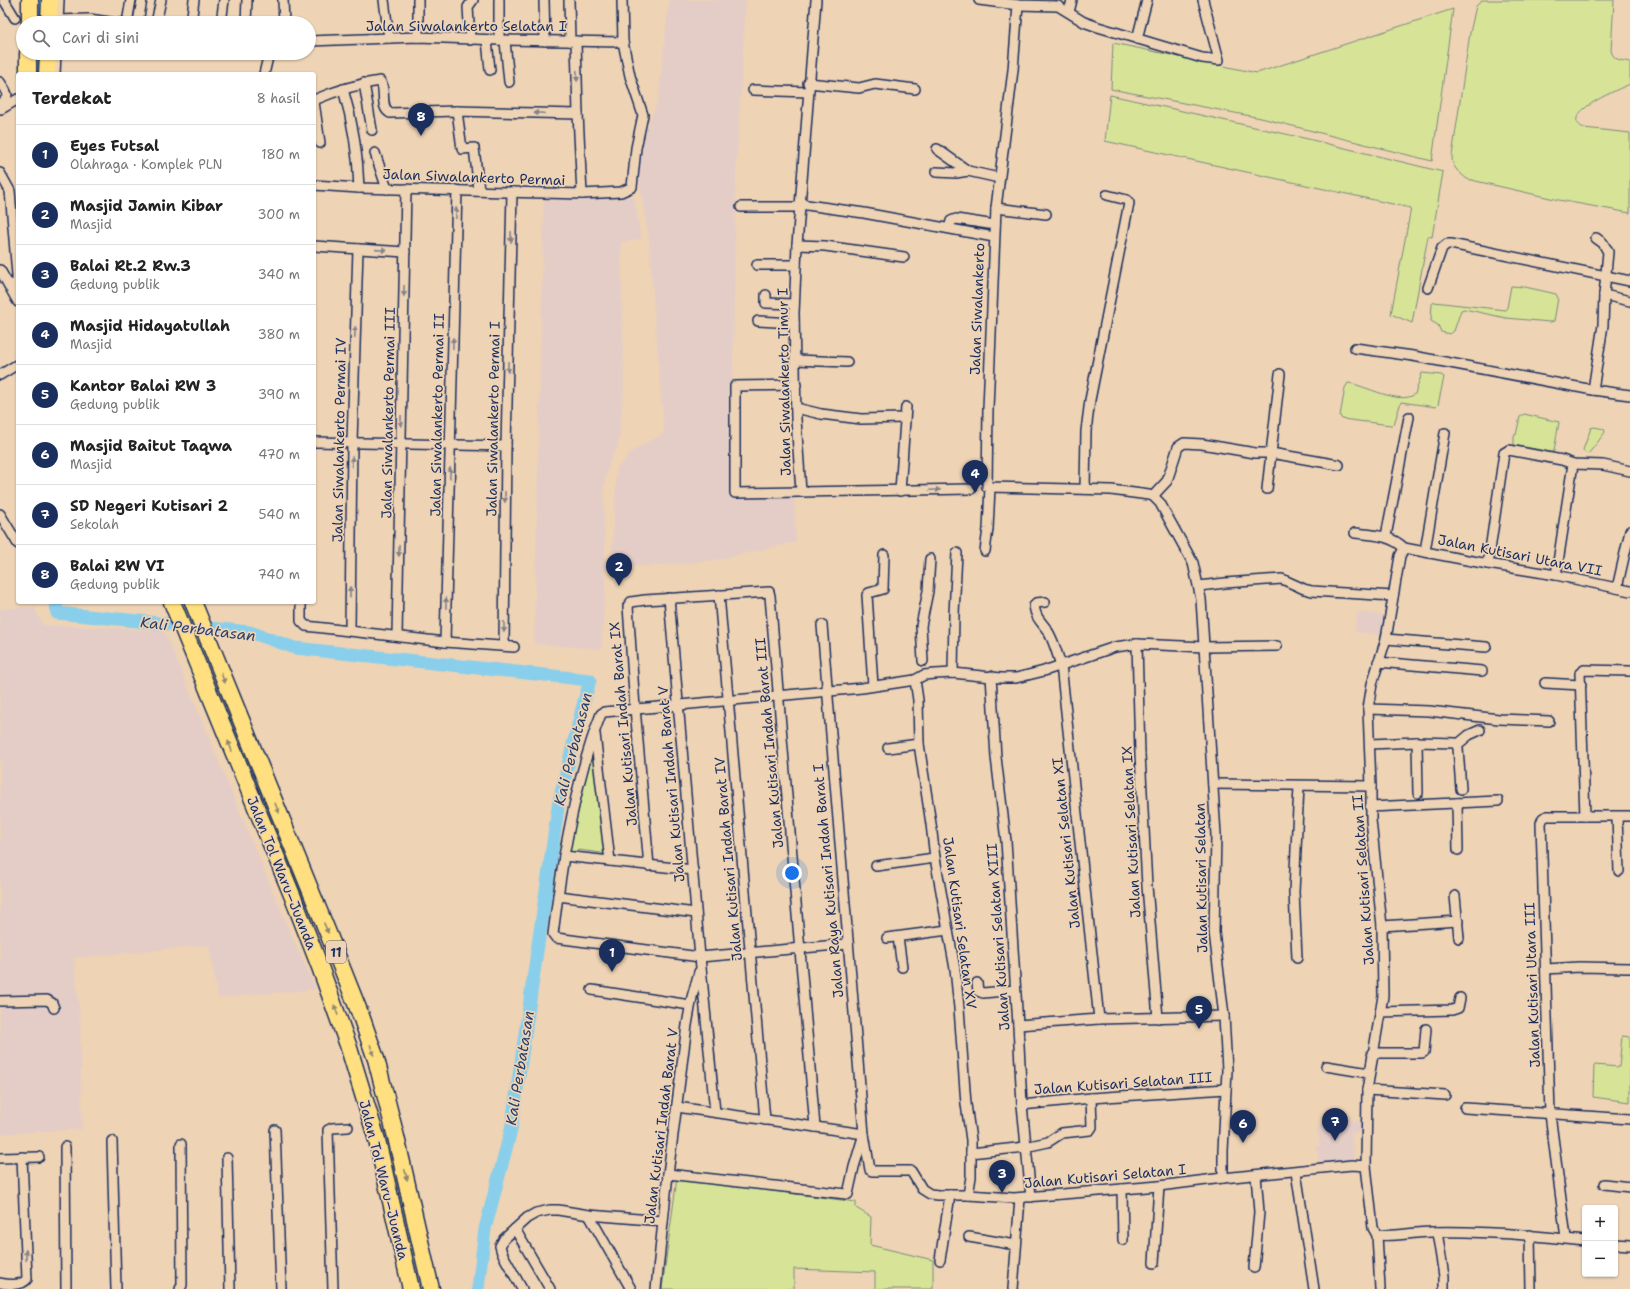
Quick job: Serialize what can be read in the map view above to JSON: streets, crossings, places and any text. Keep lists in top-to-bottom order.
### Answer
{
  "streets": {
    "highway": ["Jalan Tol Waru–Juanda", "11"],
    "street": [
      "Jalan Siwalankerto Selatan I",
      "Jalan Siwalankerto Permai",
      "Jalan Siwalankerto",
      "Jalan Siwalankerto Timur I",
      "Jalan Siwalankerto Permai III",
      "Jalan Siwalankerto Permai II",
      "Jalan Siwalankerto Permai I",
      "Jalan Siwalankerto Permai IV",
      "Jalan Kutisari Utara VII",
      "Jalan Kutisari Indah Barat IX",
      "Jalan Kutisari Indah Barat III",
      "Jalan Kutisari Indah Barat V",
      "Jalan Kutisari Selatan IX",
      "Jalan Kutisari Selatan XI",
      "Jalan Kutisari Indah Barat IV",
      "Jalan Kutisari Selatan",
      "Jalan Kutisari Selatan II",
      "Jalan Raya Kutisari Indah Barat I",
      "Jalan Kutisari Selatan XV",
      "Jalan Kutisari Selatan XIII",
      "Jalan Kutisari Utara III",
      "Jalan Kutisari Selatan III",
      "Jalan Kutisari Selatan I"
    ]
  },
  "crossings": [
    ["Jalan Siwalankerto Selatan I", "Jalan Siwalankerto Permai"],
    ["Jalan Siwalankerto Permai", "Jalan Siwalankerto Permai III"],
    ["Jalan Siwalankerto Permai", "Jalan Siwalankerto Permai II"],
    ["Jalan Siwalankerto Permai", "Jalan Siwalankerto Permai I"],
    ["Jalan Siwalankerto", "Jalan Siwalankerto Timur I"],
    ["Jalan Kutisari Utara VII", "Jalan Kutisari Selatan II"],
    ["Jalan Kutisari Indah Barat IX", "Jalan Kutisari Indah Barat III"],
    ["Jalan Kutisari Indah Barat IX", "Jalan Kutisari Indah Barat V"],
    ["Jalan Kutisari Indah Barat IX", "Jalan Kutisari Indah Barat IV"],
    ["Jalan Kutisari Selatan", "Jalan Kutisari Selatan III"],
    ["Jalan Kutisari Selatan", "Jalan Kutisari Selatan I"],
    ["Jalan Raya Kutisari Indah Barat I", "Jalan Kutisari Selatan I"],
    ["Jalan Kutisari Selatan XV", "Jalan Kutisari Selatan I"],
    ["Jalan Kutisari Selatan XIII", "Jalan Kutisari Selatan III"],
    ["Jalan Kutisari Selatan XIII", "Jalan Kutisari Selatan I"]
  ],
  "one_way": [
    "Jalan Siwalankerto Permai III",
    "Jalan Siwalankerto Permai II",
    "Jalan Siwalankerto Permai I",
    "Jalan Siwalankerto Permai IV"
  ],
  "water": ["Kali Perbatasan"],
  "page": {
    "search": "Cari di sini",
    "heading": ["Terdekat", "8 hasil"],
    "pins": [
      "8",
      "4",
      "2",
      "1",
      "5",
      "7",
      "6",
      "3"
    ],
    "list": [
      {
        "mark": "1",
        "name": "Eyes Futsal",
        "note": "Olahraga · Komplek PLN",
        "value": "180 m"
      },
      {
        "mark": "2",
        "name": "Masjid Jamin Kibar",
        "note": "Masjid",
        "value": "300 m"
      },
      {
        "mark": "3",
        "name": "Balai Rt.2 Rw.3",
        "note": "Gedung publik",
        "value": "340 m"
      },
      {
        "mark": "4",
        "name": "Masjid Hidayatullah",
        "note": "Masjid",
        "value": "380 m"
      },
      {
        "mark": "5",
        "name": "Kantor Balai RW 3",
        "note": "Gedung publik",
        "value": "390 m"
      },
      {
        "mark": "6",
        "name": "Masjid Baitut Taqwa",
        "note": "Masjid",
        "value": "470 m"
      },
      {
        "mark": "7",
        "name": "SD Negeri Kutisari 2",
        "note": "Sekolah",
        "value": "540 m"
      },
      {
        "mark": "8",
        "name": "Balai RW VI",
        "note": "Gedung publik",
        "value": "740 m"
      }
    ],
    "map_buttons": ["+", "−"]
  }
}
